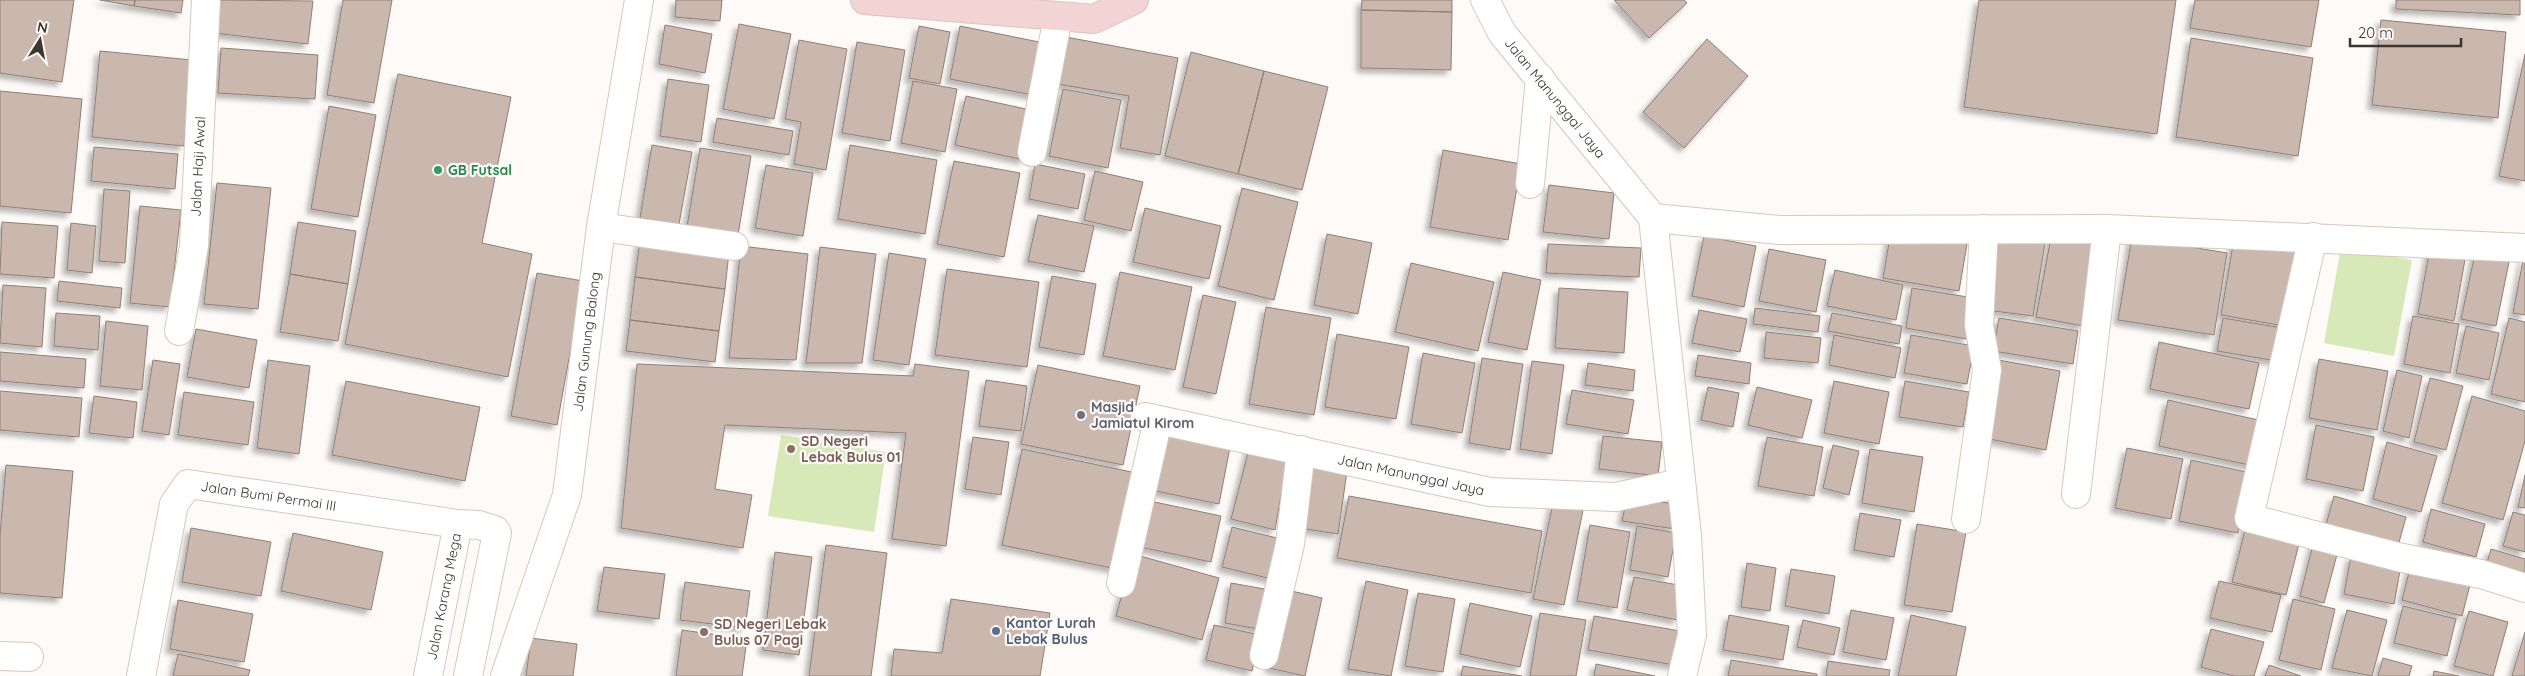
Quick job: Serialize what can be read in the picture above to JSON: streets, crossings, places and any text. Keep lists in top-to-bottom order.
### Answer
{
  "streets": {
    "street": [
      "Jalan Manunggal Jaya",
      "Jalan Haji Awal",
      "Jalan Gunung Balong",
      "Jalan Bumi Permai III",
      "Jalan Karang Mega"
    ]
  },
  "crossings": [
    ["Jalan Bumi Permai III", "Jalan Karang Mega"]
  ],
  "places": [
    "GB Futsal",
    "Masjid Jamiatul Kirom",
    "SD Negeri Lebak Bulus 01",
    "Kantor Lurah Lebak Bulus",
    "SD Negeri Lebak Bulus 07 Pagi"
  ],
  "scale_bar": "20 m",
  "north": "top"
}
